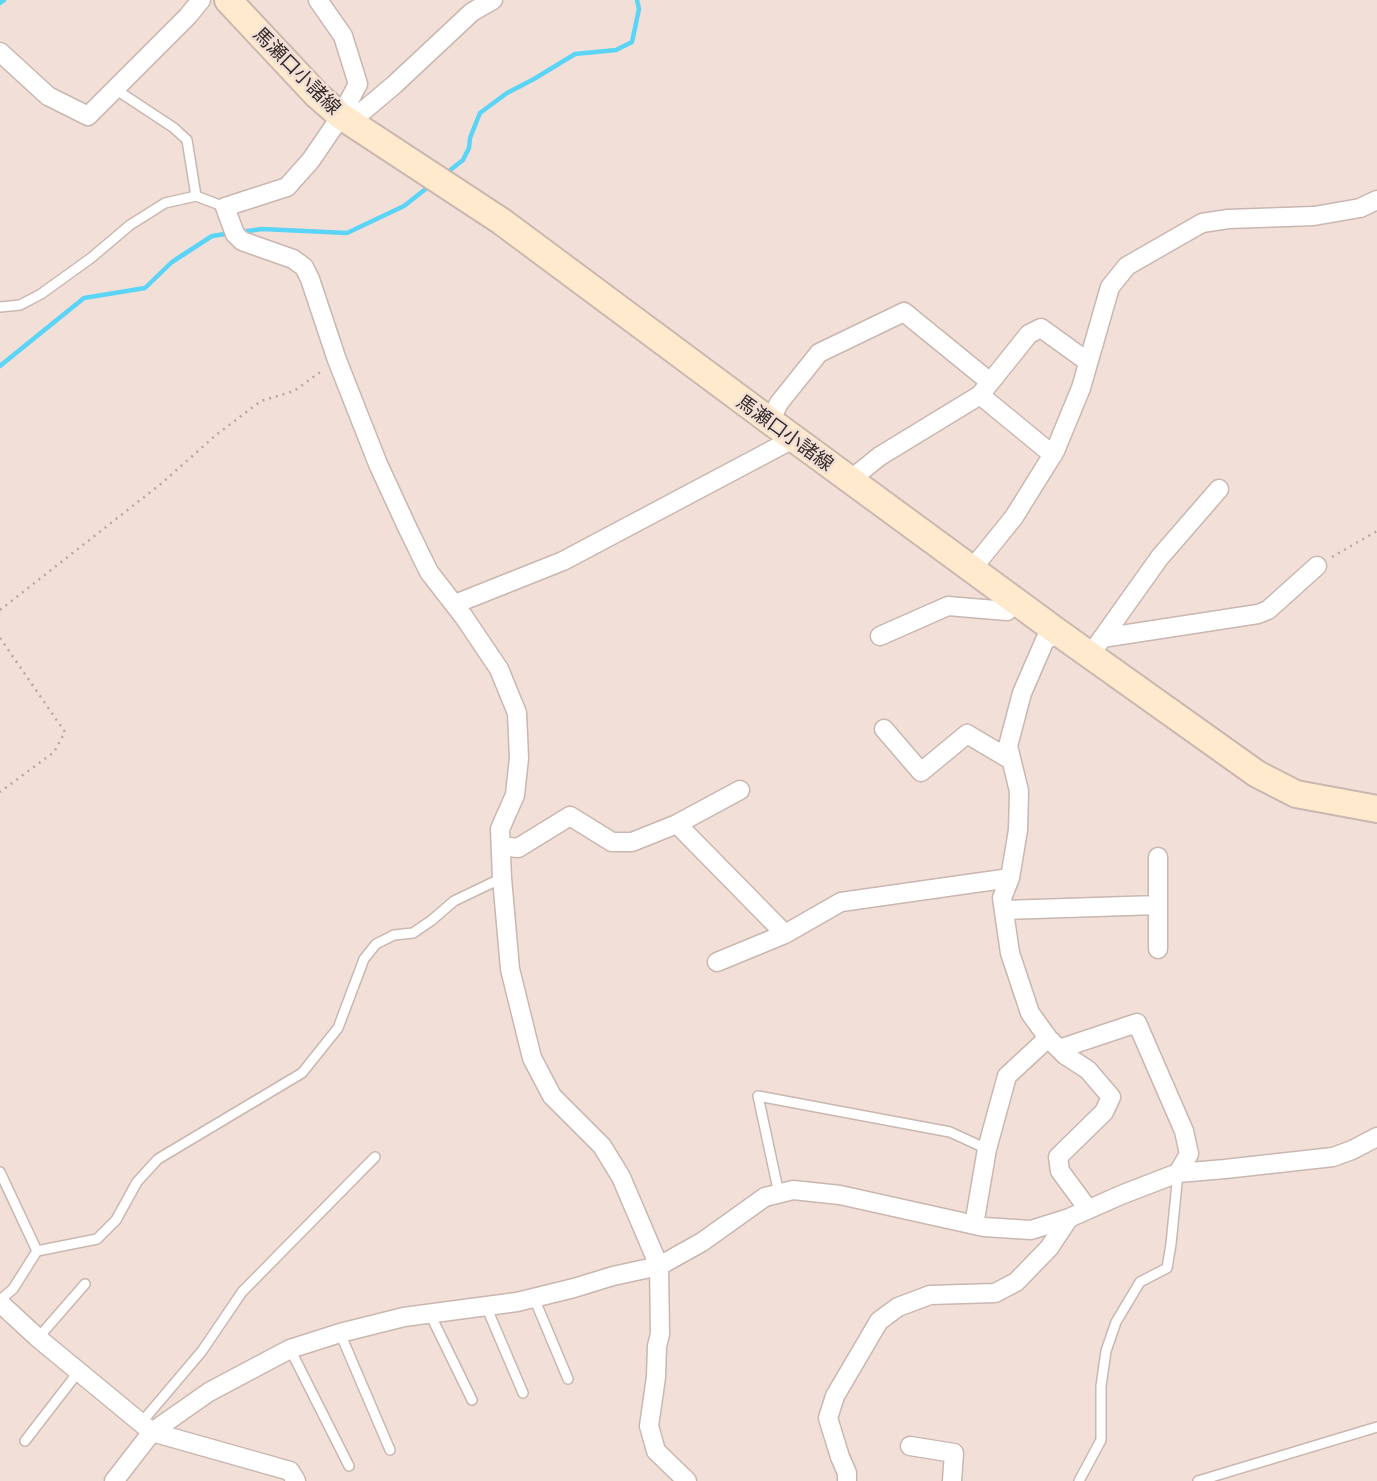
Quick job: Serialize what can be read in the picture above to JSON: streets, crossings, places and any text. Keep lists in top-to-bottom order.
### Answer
{
  "streets": {
    "main road": ["馬瀬口小諸線"]
  }
}
